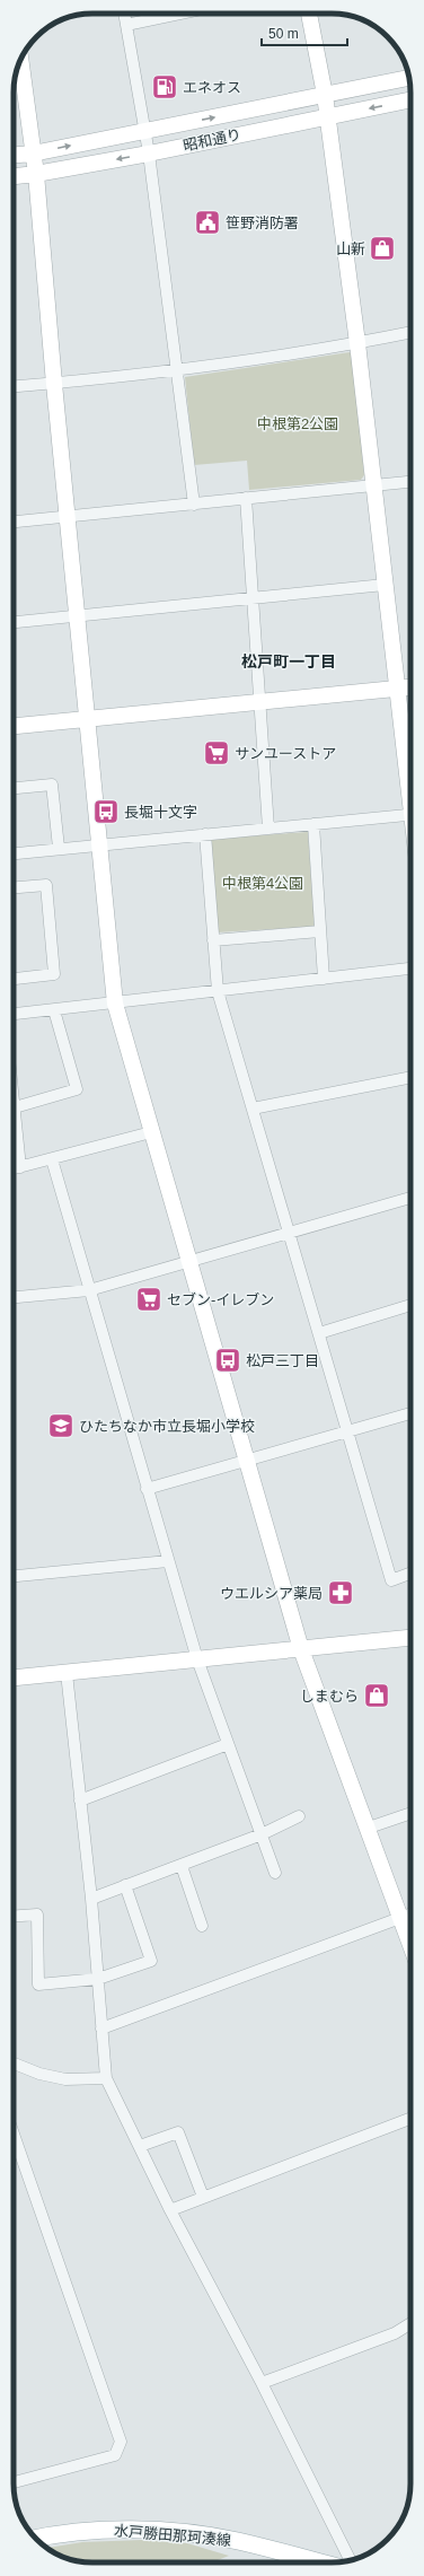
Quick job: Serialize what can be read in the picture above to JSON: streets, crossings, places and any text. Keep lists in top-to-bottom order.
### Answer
{
  "streets": {
    "main road": ["水戸勝田那珂湊線"],
    "street": ["昭和通り"]
  },
  "districts": ["松戸町一丁目"],
  "parks": ["中根第2公園", "中根第4公園"],
  "places": {
    "fuel station": ["エネオス"],
    "public building": ["笹野消防署"],
    "shop": ["山新", "しまむら"],
    "supermarket": ["サンユーストア", "セブン-イレブン"],
    "bus stop": ["長堀十文字", "松戸三丁目"],
    "school or university": ["ひたちなか市立長堀小学校"],
    "pharmacy": ["ウエルシア薬局"]
  },
  "scale_bar": "50 m"
}
